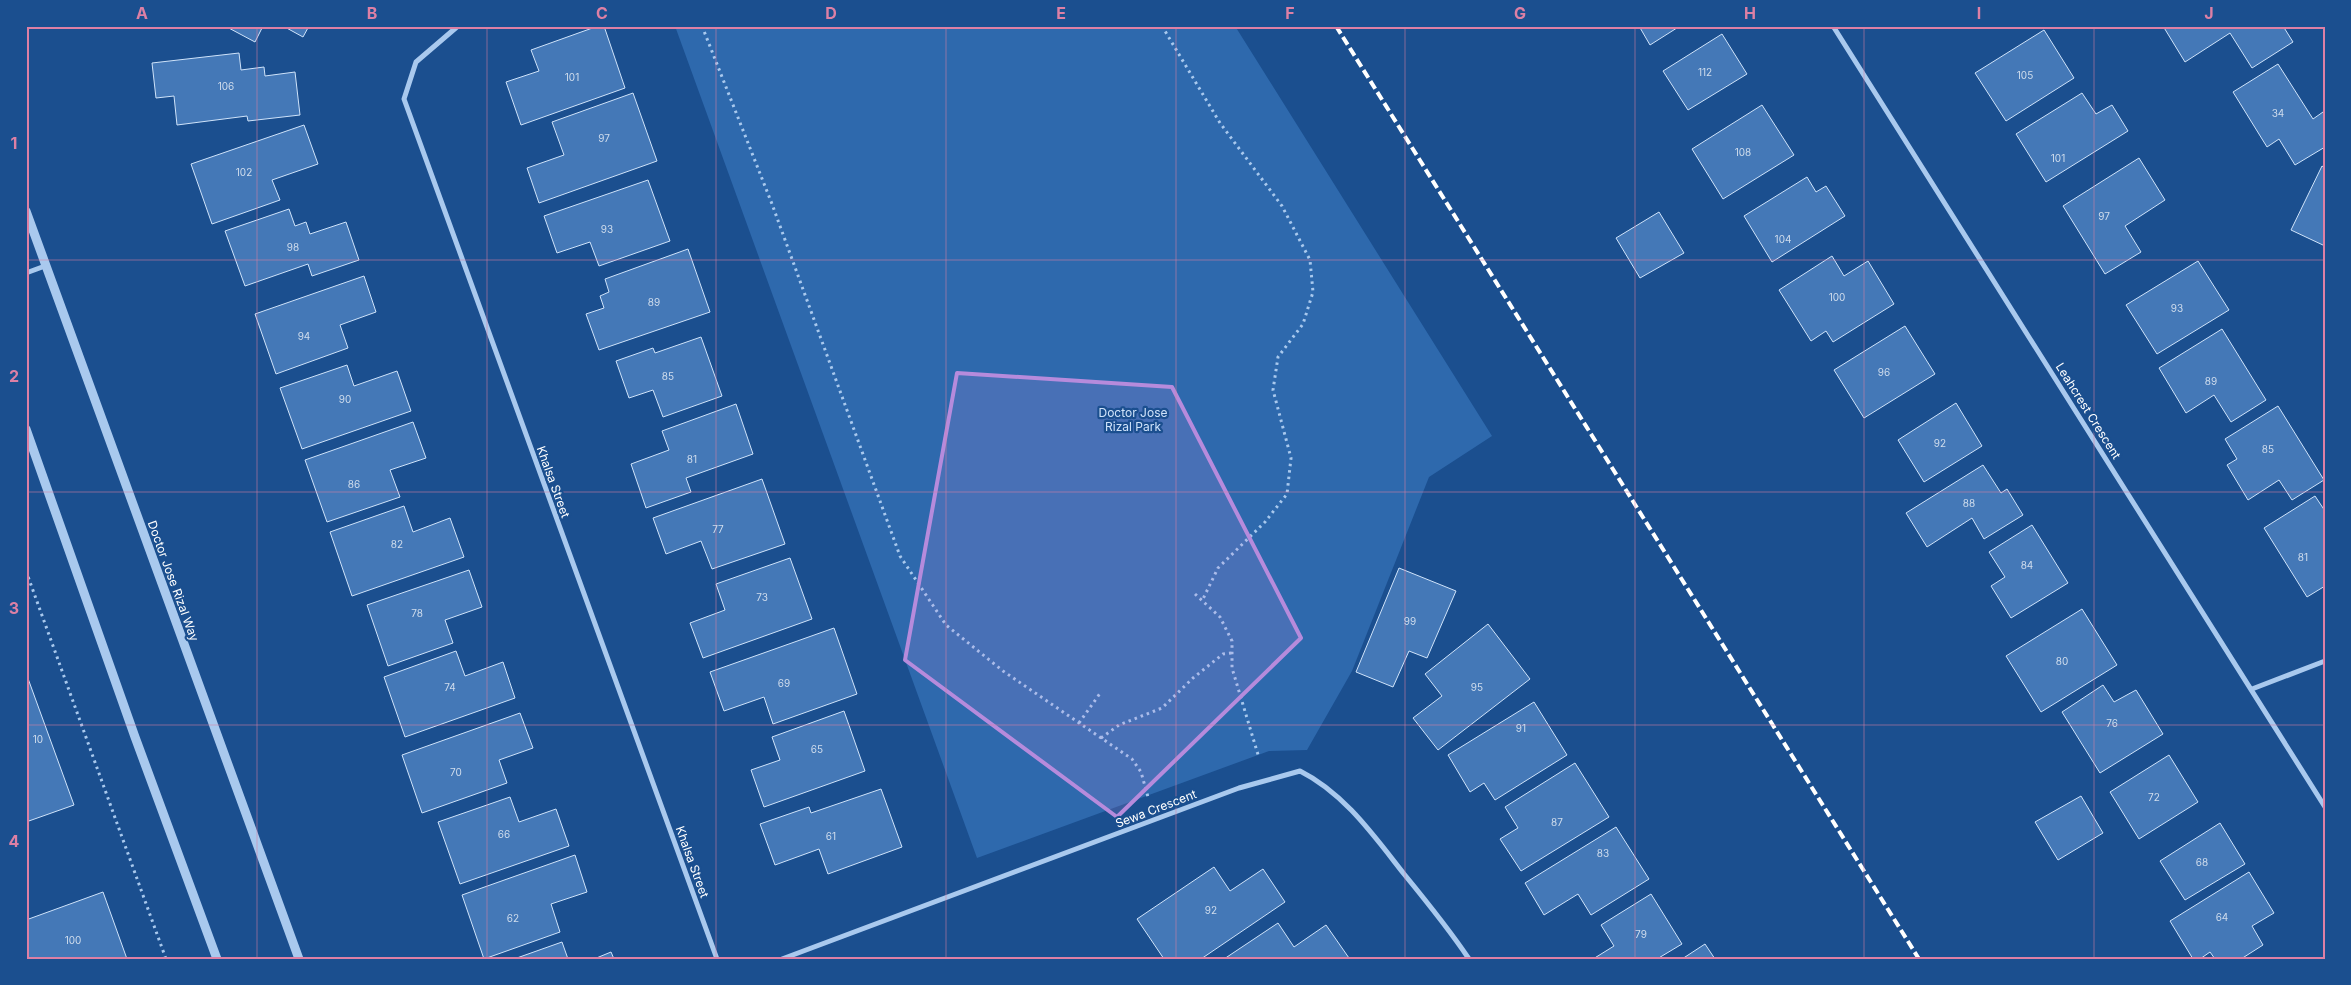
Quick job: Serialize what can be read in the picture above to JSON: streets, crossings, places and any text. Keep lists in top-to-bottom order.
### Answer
{
  "streets": {
    "street": [
      "Leahcrest Crescent",
      "Khalsa Street",
      "Doctor Jose Rizal Way",
      "Sewa Crescent"
    ]
  },
  "parks": ["Doctor Jose Rizal Park"],
  "house_numbers": [
    "112",
    "105",
    "101",
    "106",
    "34",
    "97",
    "108",
    "101",
    "102",
    "97",
    "93",
    "104",
    "98",
    "100",
    "89",
    "93",
    "94",
    "96",
    "85",
    "89",
    "90",
    "92",
    "85",
    "81",
    "86",
    "88",
    "77",
    "82",
    "81",
    "84",
    "73",
    "78",
    "99",
    "80",
    "69",
    "74",
    "95",
    "76",
    "91",
    "10",
    "65",
    "70",
    "72",
    "87",
    "66",
    "61",
    "83",
    "68",
    "92",
    "64",
    "62",
    "79",
    "100"
  ],
  "grid": {
    "columns": [
      "A",
      "B",
      "C",
      "D",
      "E",
      "F",
      "G",
      "H",
      "I",
      "J"
    ],
    "rows": [
      "1",
      "2",
      "3",
      "4"
    ]
  }
}
